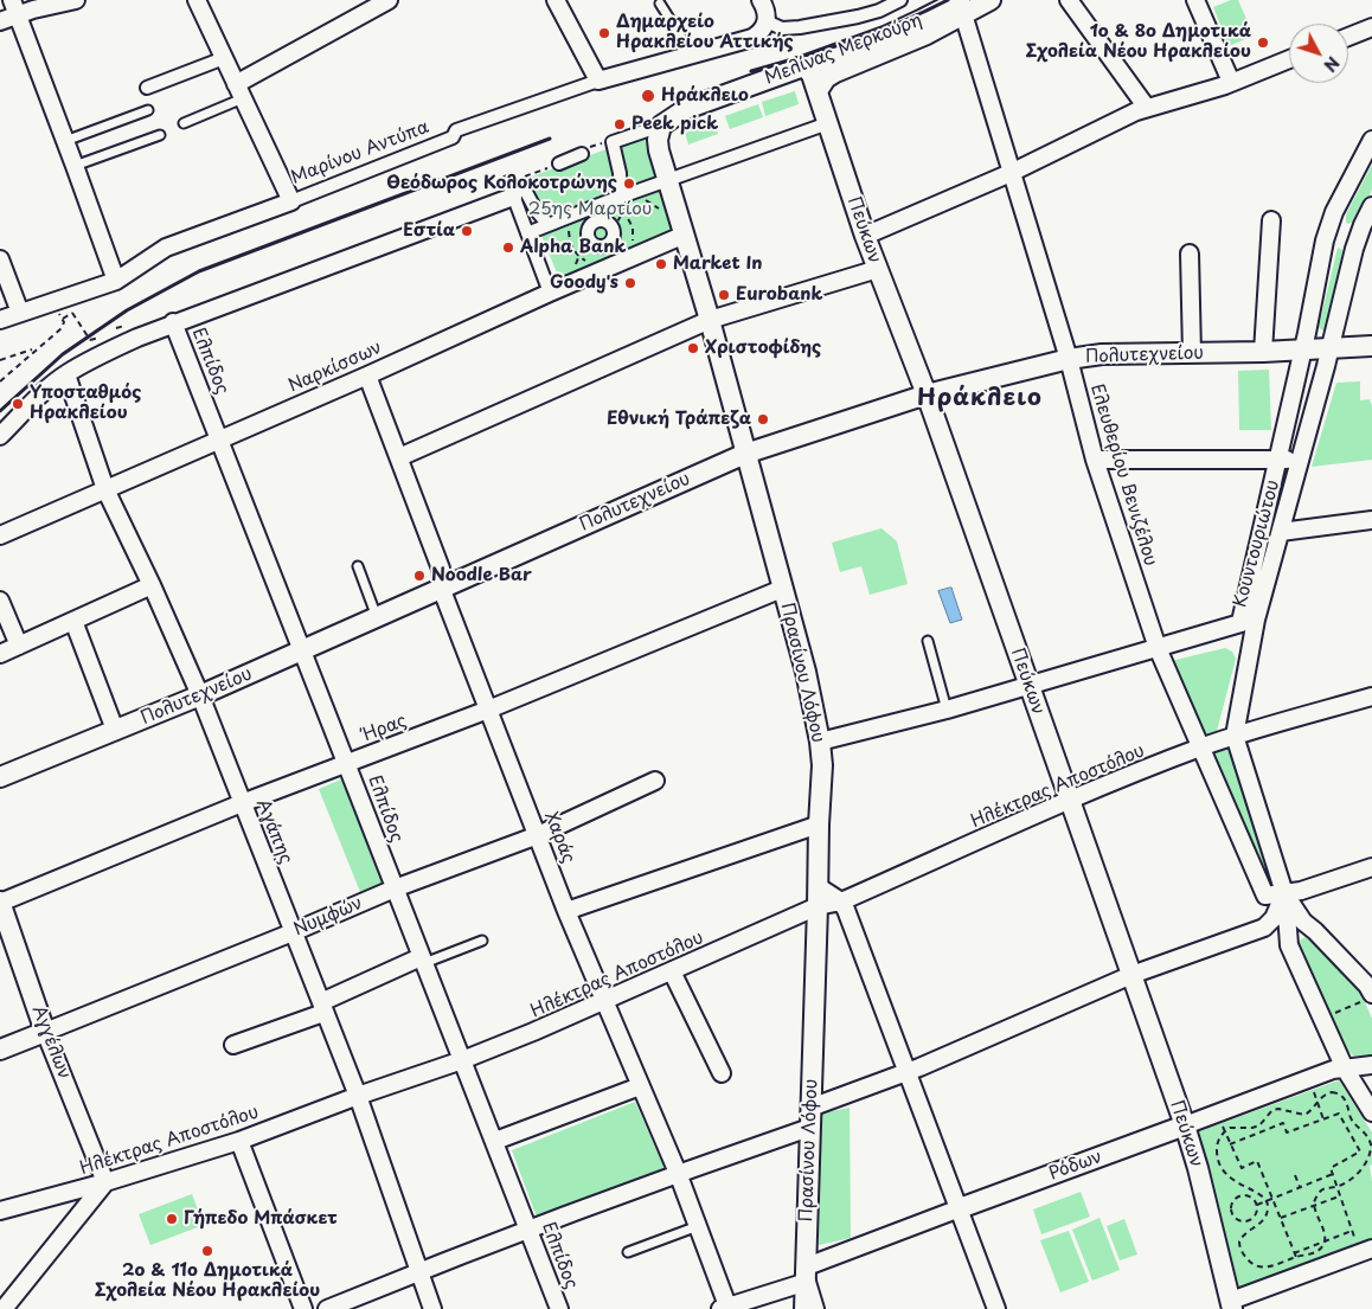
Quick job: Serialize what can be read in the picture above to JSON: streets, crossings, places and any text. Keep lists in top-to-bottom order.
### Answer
{
  "streets": {
    "street": [
      "Μελίνας Μερκούρη",
      "Μαρίνου Αντύπα",
      "Πεύκων",
      "Πολυτεχνείου",
      "Ελπίδος",
      "Ναρκίσσων",
      "Ελευθερίου Βενιζέλου",
      "Κουντουριώτου",
      "Πρασίνου Λόφου",
      "Ήρας",
      "Ηλέκτρας Αποστόλου",
      "Αγάπης",
      "Χαράς",
      "Νυμφών",
      "Αγγέλων",
      "Ρόδων"
    ]
  },
  "crossings": [
    ["Μελίνας Μερκούρη", "Πεύκων"],
    ["Μελίνας Μερκούρη", "Ελευθερίου Βενιζέλου"],
    ["Μελίνας Μερκούρη", "Πρασίνου Λόφου"],
    ["Πεύκων", "Πολυτεχνείου"],
    ["Πεύκων", "Ηλέκτρας Αποστόλου"],
    ["Πεύκων", "Ρόδων"],
    ["Πολυτεχνείου", "Ελπίδος"],
    ["Πολυτεχνείου", "Ελευθερίου Βενιζέλου"],
    ["Πολυτεχνείου", "Κουντουριώτου"],
    ["Πολυτεχνείου", "Πρασίνου Λόφου"],
    ["Πολυτεχνείου", "Αγάπης"],
    ["Πολυτεχνείου", "Χαράς"],
    ["Ελπίδος", "Ναρκίσσων"],
    ["Ελπίδος", "Ήρας"],
    ["Ελπίδος", "Ηλέκτρας Αποστόλου"],
    ["Ελπίδος", "Νυμφών"],
    ["Ναρκίσσων", "Πρασίνου Λόφου"],
    ["Ναρκίσσων", "Αγάπης"],
    ["Ναρκίσσων", "Χαράς"],
    ["Ελευθερίου Βενιζέλου", "Κουντουριώτου"],
    ["Ελευθερίου Βενιζέλου", "Ηλέκτρας Αποστόλου"],
    ["Κουντουριώτου", "Ηλέκτρας Αποστόλου"],
    ["Πρασίνου Λόφου", "Ήρας"],
    ["Πρασίνου Λόφου", "Ηλέκτρας Αποστόλου"],
    ["Πρασίνου Λόφου", "Ρόδων"],
    ["Ήρας", "Αγάπης"],
    ["Ήρας", "Χαράς"],
    ["Ήρας", "Αγγέλων"],
    ["Ηλέκτρας Αποστόλου", "Αγάπης"],
    ["Ηλέκτρας Αποστόλου", "Χαράς"],
    ["Ηλέκτρας Αποστόλου", "Αγγέλων"],
    ["Αγάπης", "Νυμφών"],
    ["Χαράς", "Νυμφών"],
    ["Χαράς", "Ρόδων"],
    ["Νυμφών", "Αγγέλων"]
  ],
  "districts": ["Ηράκλειο"],
  "parks": ["25ης Μαρτίου"],
  "places": [
    "Δημαρχείο Ηρακλείου Αττικής",
    "1ο & 8ο Δημοτικά Σχολεία Νέου Ηρακλείου",
    "Ηράκλειο",
    "Peek pick",
    "Θεόδωρος Κολοκοτρώνης",
    "Εστία",
    "Alpha Bank",
    "Market In",
    "Goody's",
    "Eurobank",
    "Χριστοφίδης",
    "Υποσταθμός Ηρακλείου",
    "Εθνική Τράπεζα",
    "Noodle Bar",
    "Γήπεδο Μπάσκετ",
    "2ο & 11ο Δημοτικά Σχολεία Νέου Ηρακλείου"
  ],
  "north": "bottom right"
}
